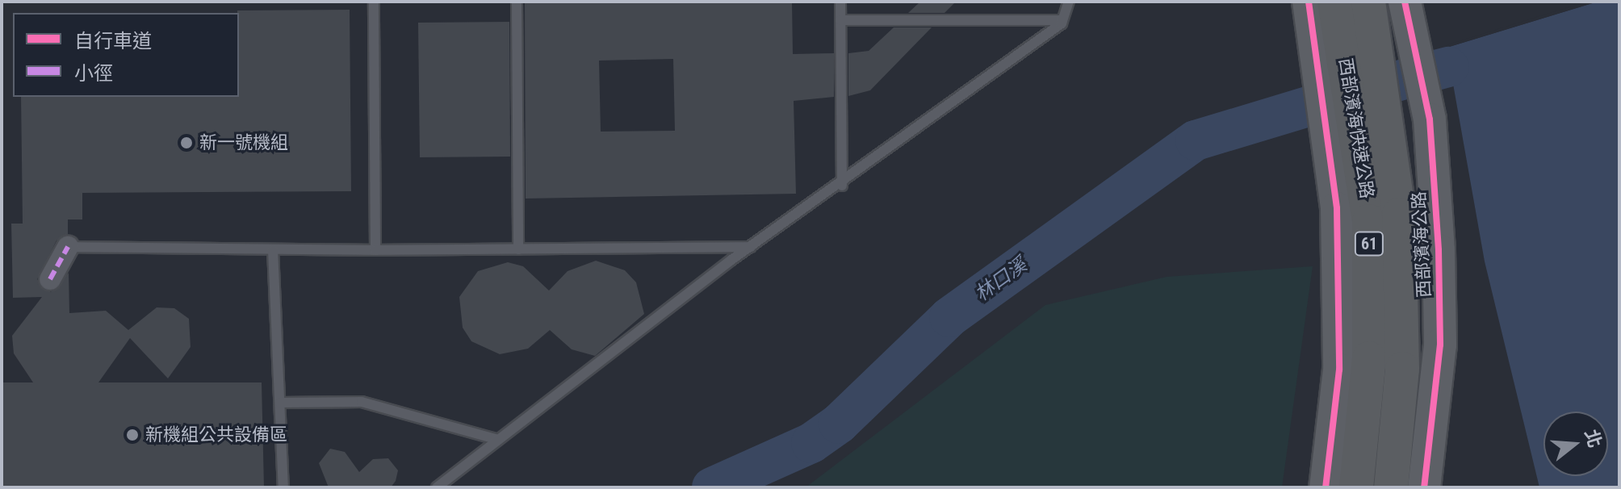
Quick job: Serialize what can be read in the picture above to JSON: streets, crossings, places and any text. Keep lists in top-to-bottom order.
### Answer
{
  "streets": {
    "highway": ["西部濱海快速公路", "61"],
    "main road": ["西部濱海公路"]
  },
  "water": ["林口溪"],
  "places": ["新一號機組", "新機組公共設備區"],
  "legend": ["自行車道", "小徑"],
  "north": "right"
}
